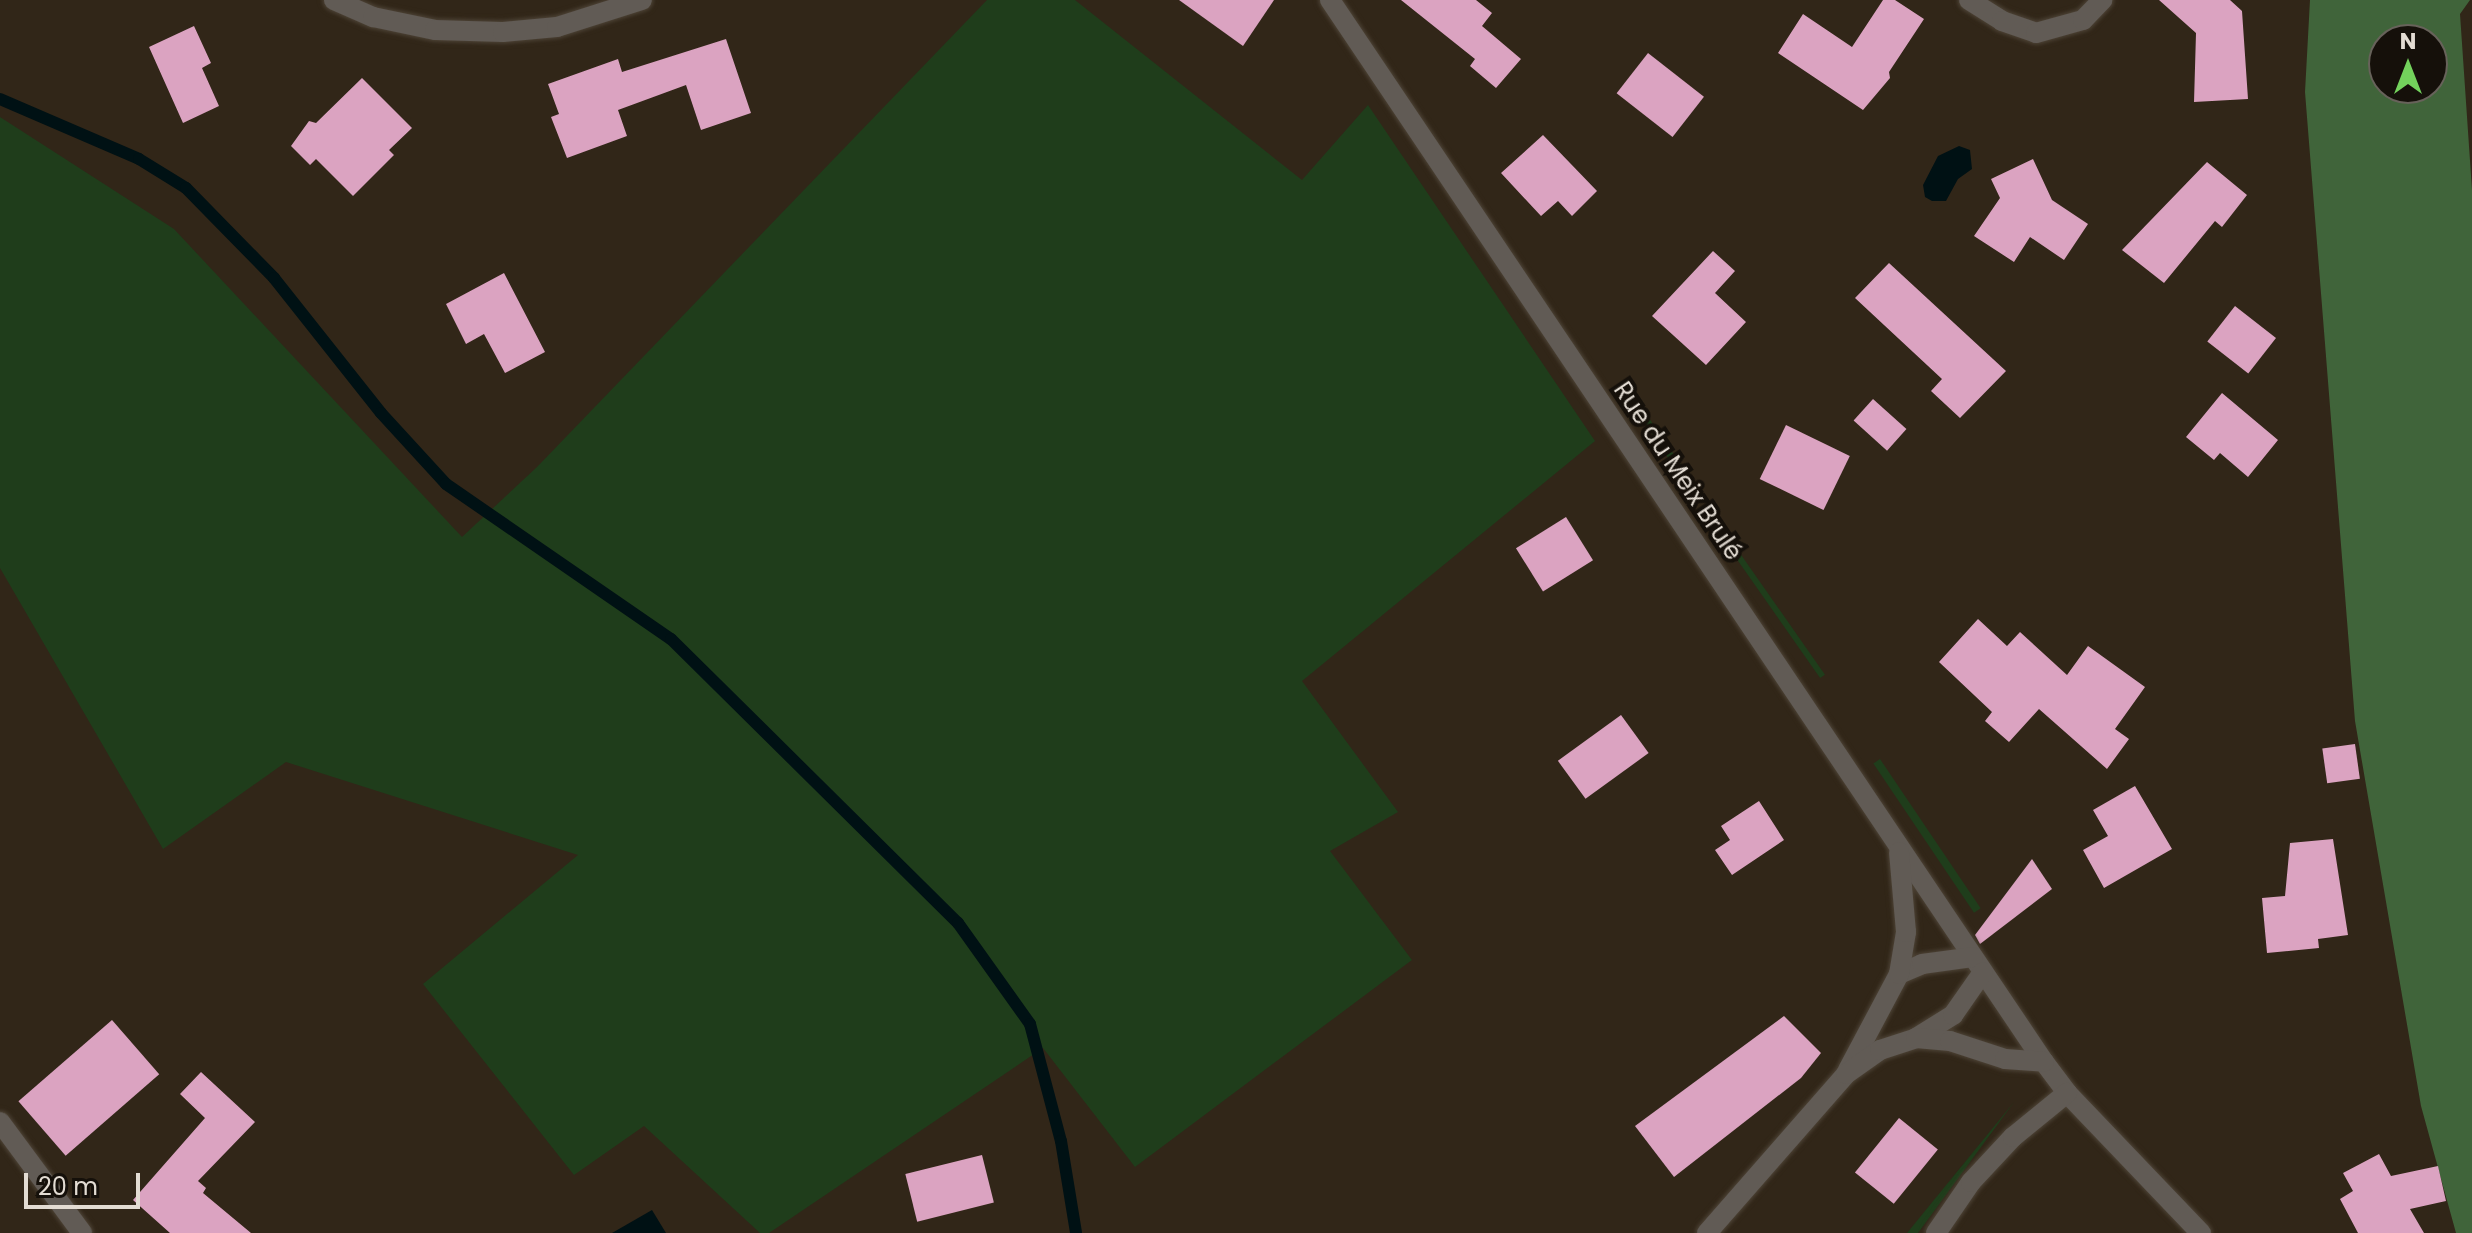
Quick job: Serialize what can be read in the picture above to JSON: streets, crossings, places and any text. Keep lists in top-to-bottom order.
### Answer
{
  "streets": {
    "street": ["Rue du Meix Brulé"]
  },
  "scale_bar": "20 m",
  "north": "top"
}
